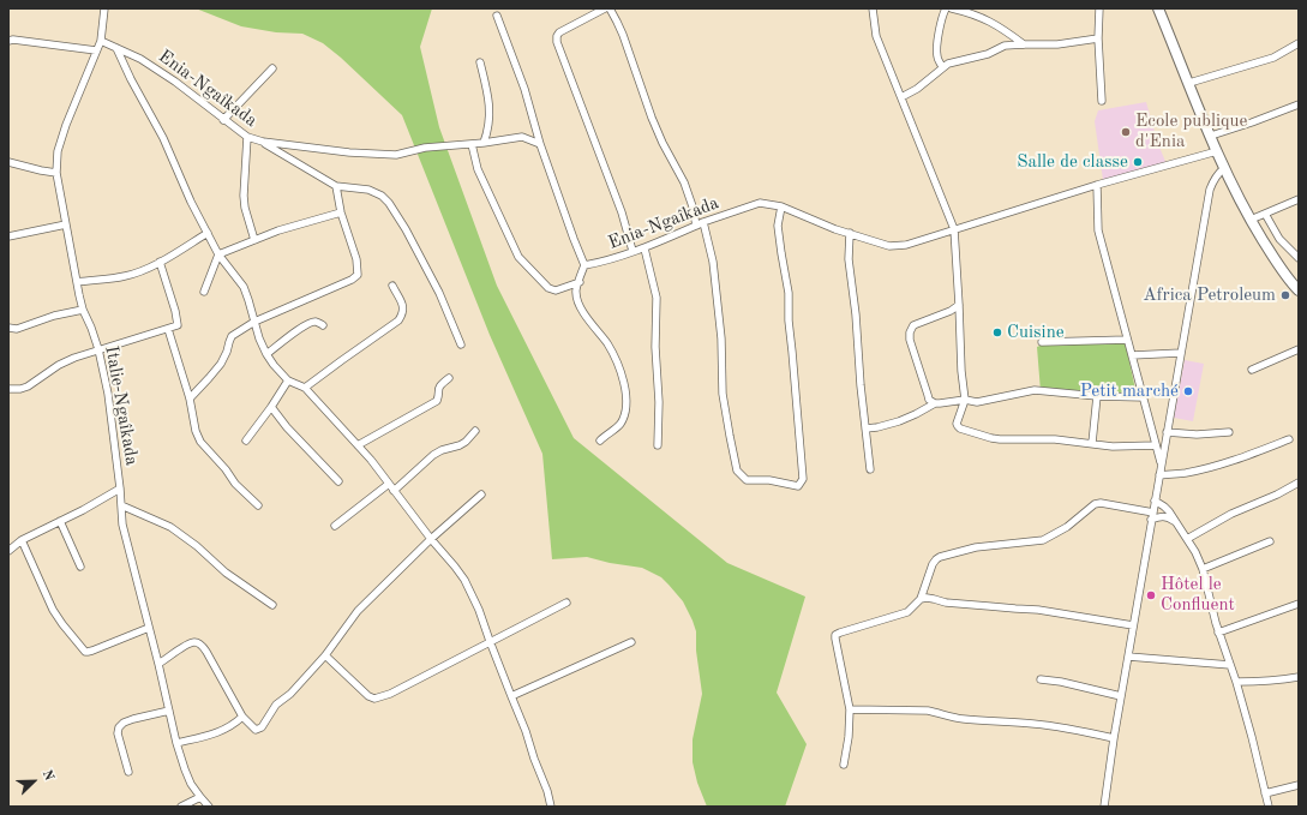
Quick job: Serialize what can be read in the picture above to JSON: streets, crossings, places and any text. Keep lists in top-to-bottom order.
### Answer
{
  "streets": {
    "street": ["Enia-Ngaîkada", "Italie-Ngaîkada"]
  },
  "crossings": [
    ["Enia-Ngaîkada", "Italie-Ngaîkada"]
  ],
  "places": [
    "Ecole publique d'Enia",
    "Salle de classe",
    "Africa Petroleum",
    "Cuisine",
    "Petit marché",
    "Hôtel le Confluent"
  ],
  "north": "top right"
}
